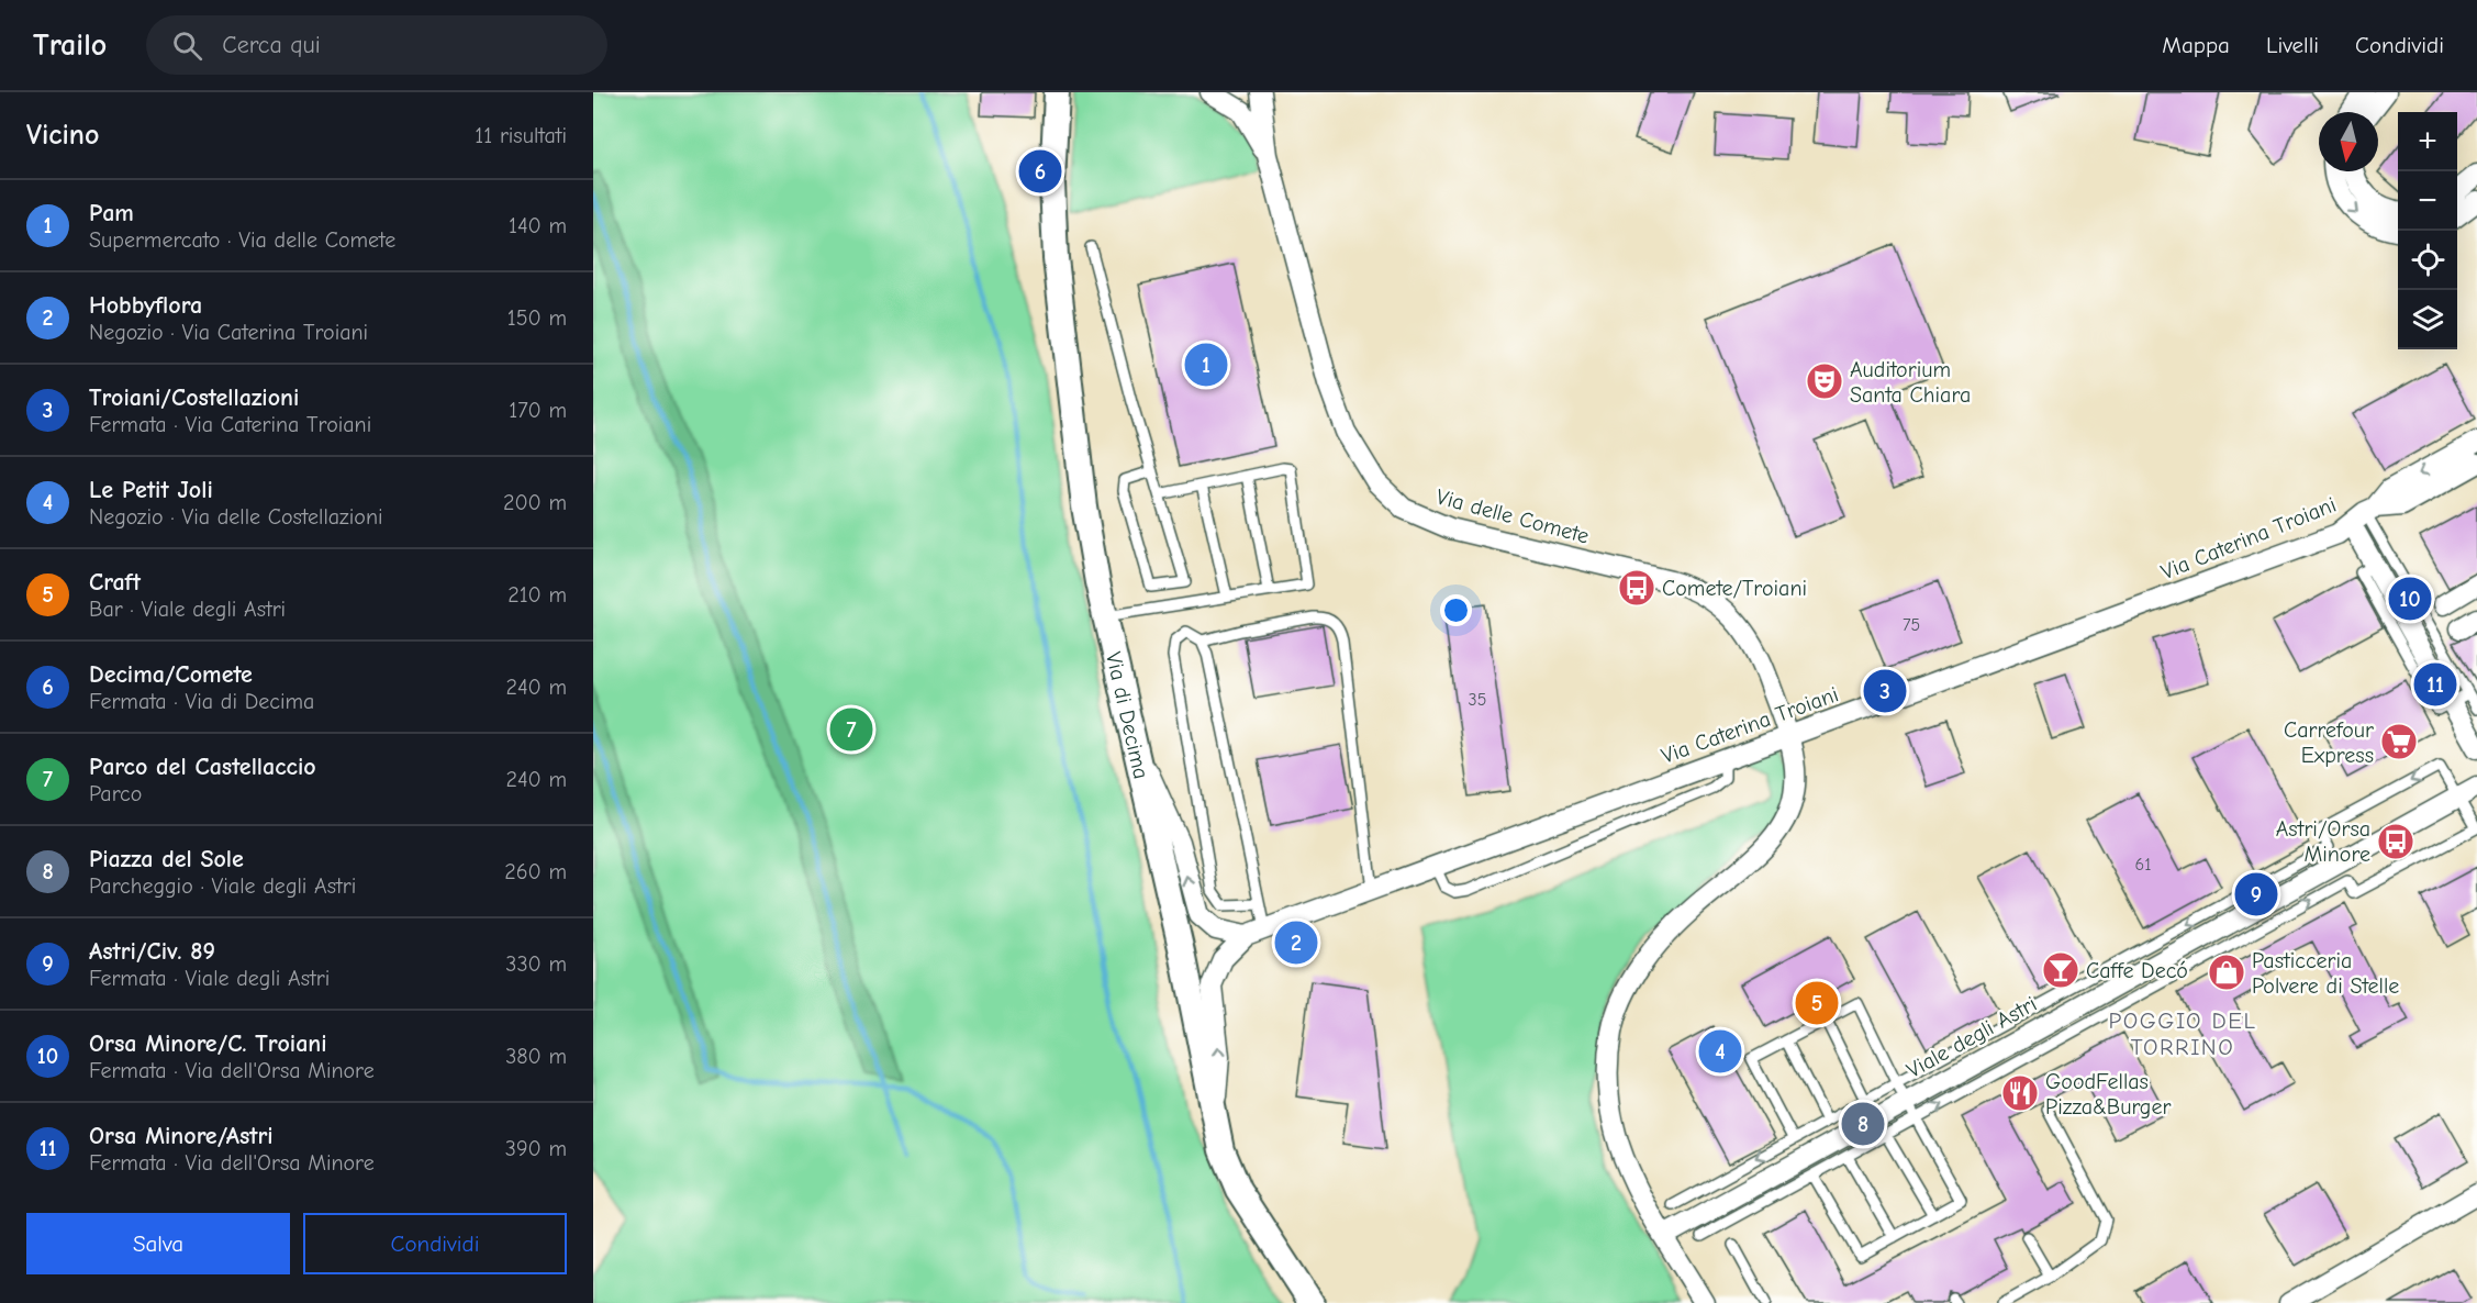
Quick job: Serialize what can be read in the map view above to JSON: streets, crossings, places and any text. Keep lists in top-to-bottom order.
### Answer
{
  "streets": {
    "street": [
      "Via delle Comete",
      "Via Caterina Troiani",
      "Via di Decima",
      "Viale degli Astri"
    ]
  },
  "crossings": [
    ["Via delle Comete", "Via Caterina Troiani"],
    ["Via delle Comete", "Viale degli Astri"],
    ["Via Caterina Troiani", "Via di Decima"]
  ],
  "districts": ["POGGIO DEL TORRINO"],
  "places": {
    "theatre": ["Auditorium Santa Chiara"],
    "bus stop": ["Comete/Troiani", "Astri/Orsa Minore"],
    "supermarket": ["Carrefour Express"],
    "bar": ["Caffe Decó"],
    "shop": ["Pasticceria Polvere di Stelle"],
    "restaurant": ["GoodFellas Pizza&Burger"]
  },
  "house_numbers": ["75", "35", "61"],
  "north": "bottom",
  "page": {
    "header": "Trailo",
    "search": "Cerca qui",
    "nav": ["Mappa", "Livelli", "Condividi"],
    "heading": ["Vicino", "11 risultati"],
    "map_buttons": ["+", "−"],
    "pins": [
      "6",
      "1",
      "10",
      "11",
      "3",
      "7",
      "9",
      "2",
      "5",
      "4",
      "8"
    ],
    "list": [
      {
        "mark": "1",
        "name": "Pam",
        "note": "Supermercato · Via delle Comete",
        "value": "140 m"
      },
      {
        "mark": "2",
        "name": "Hobbyflora",
        "note": "Negozio · Via Caterina Troiani",
        "value": "150 m"
      },
      {
        "mark": "3",
        "name": "Troiani/Costellazioni",
        "note": "Fermata · Via Caterina Troiani",
        "value": "170 m"
      },
      {
        "mark": "4",
        "name": "Le Petit Joli",
        "note": "Negozio · Via delle Costellazioni",
        "value": "200 m"
      },
      {
        "mark": "5",
        "name": "Craft",
        "note": "Bar · Viale degli Astri",
        "value": "210 m"
      },
      {
        "mark": "6",
        "name": "Decima/Comete",
        "note": "Fermata · Via di Decima",
        "value": "240 m"
      },
      {
        "mark": "7",
        "name": "Parco del Castellaccio",
        "note": "Parco",
        "value": "240 m"
      },
      {
        "mark": "8",
        "name": "Piazza del Sole",
        "note": "Parcheggio · Viale degli Astri",
        "value": "260 m"
      },
      {
        "mark": "9",
        "name": "Astri/Civ. 89",
        "note": "Fermata · Viale degli Astri",
        "value": "330 m"
      },
      {
        "mark": "10",
        "name": "Orsa Minore/C. Troiani",
        "note": "Fermata · Via dell'Orsa Minore",
        "value": "380 m"
      },
      {
        "mark": "11",
        "name": "Orsa Minore/Astri",
        "note": "Fermata · Via dell'Orsa Minore",
        "value": "390 m"
      }
    ],
    "buttons": ["Salva", "Condividi"]
  }
}
